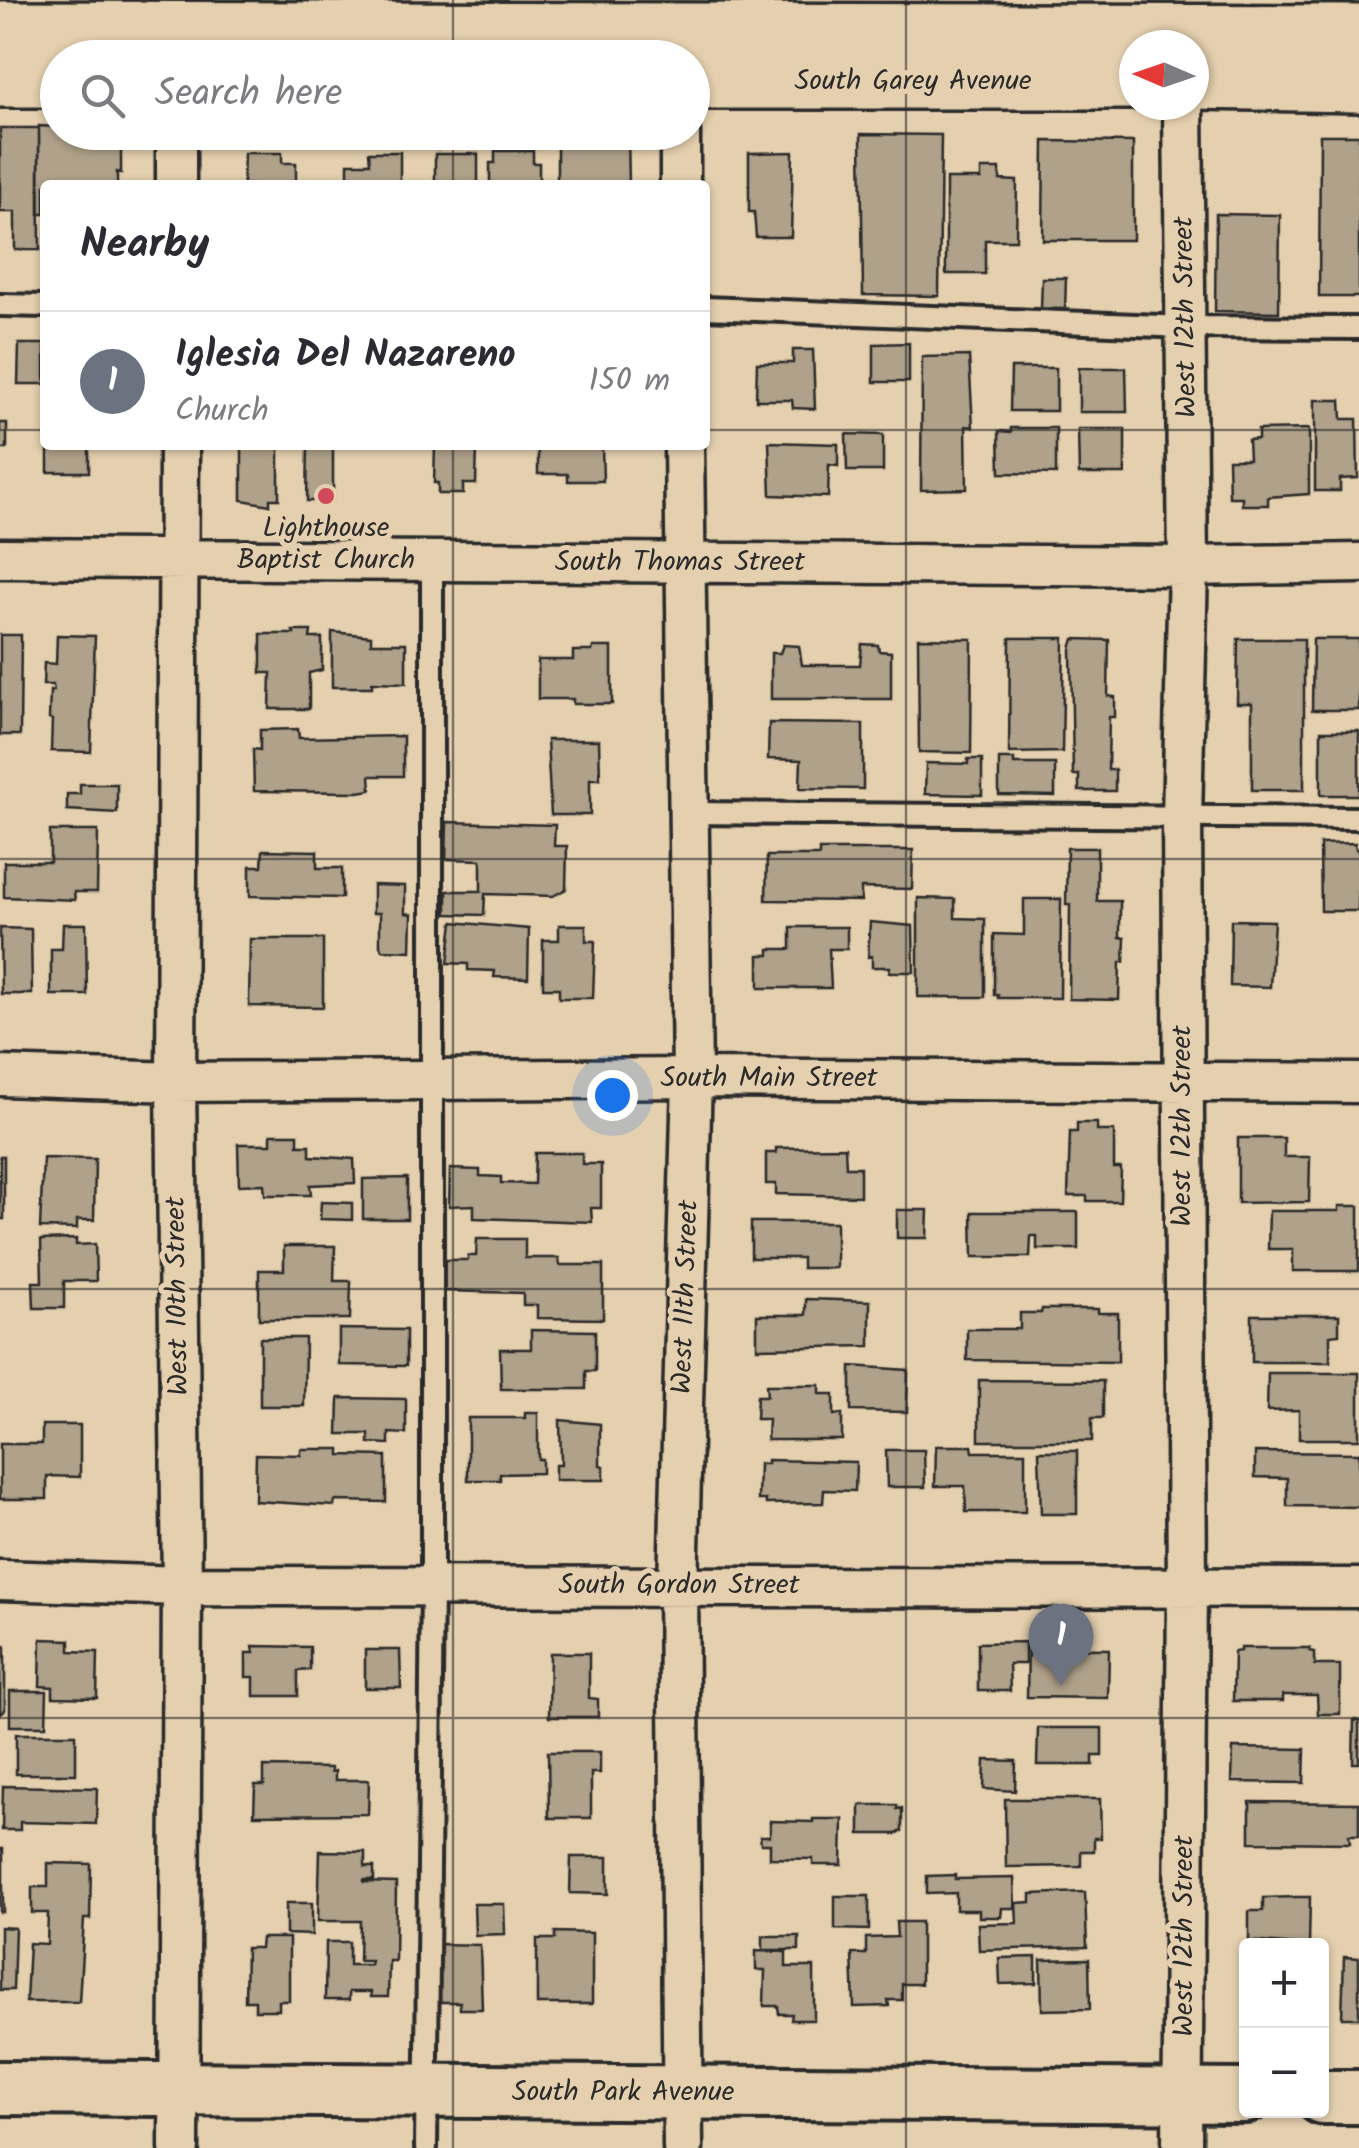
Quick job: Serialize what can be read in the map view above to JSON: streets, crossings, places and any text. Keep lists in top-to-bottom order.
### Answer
{
  "streets": {
    "main road": ["South Garey Avenue"],
    "street": [
      "West 12th Street",
      "South Thomas Street",
      "South Main Street",
      "West 10th Street",
      "West 11th Street",
      "South Gordon Street",
      "South Park Avenue"
    ]
  },
  "crossings": [
    ["West 12th Street", "South Thomas Street"],
    ["West 12th Street", "South Main Street"],
    ["West 12th Street", "South Gordon Street"],
    ["West 12th Street", "South Park Avenue"],
    ["South Thomas Street", "West 10th Street"],
    ["South Thomas Street", "West 11th Street"],
    ["South Main Street", "West 10th Street"],
    ["South Main Street", "West 11th Street"],
    ["West 10th Street", "South Gordon Street"],
    ["West 10th Street", "South Park Avenue"],
    ["West 11th Street", "South Gordon Street"],
    ["West 11th Street", "South Park Avenue"]
  ],
  "places": ["Lighthouse Baptist Church"],
  "north": "left",
  "page": {
    "search": "Search here",
    "heading": "Nearby",
    "list": [
      {
        "mark": "1",
        "name": "Iglesia Del Nazareno",
        "note": "Church",
        "value": "150 m"
      }
    ],
    "pins": "1",
    "map_buttons": ["+", "−"]
  }
}
